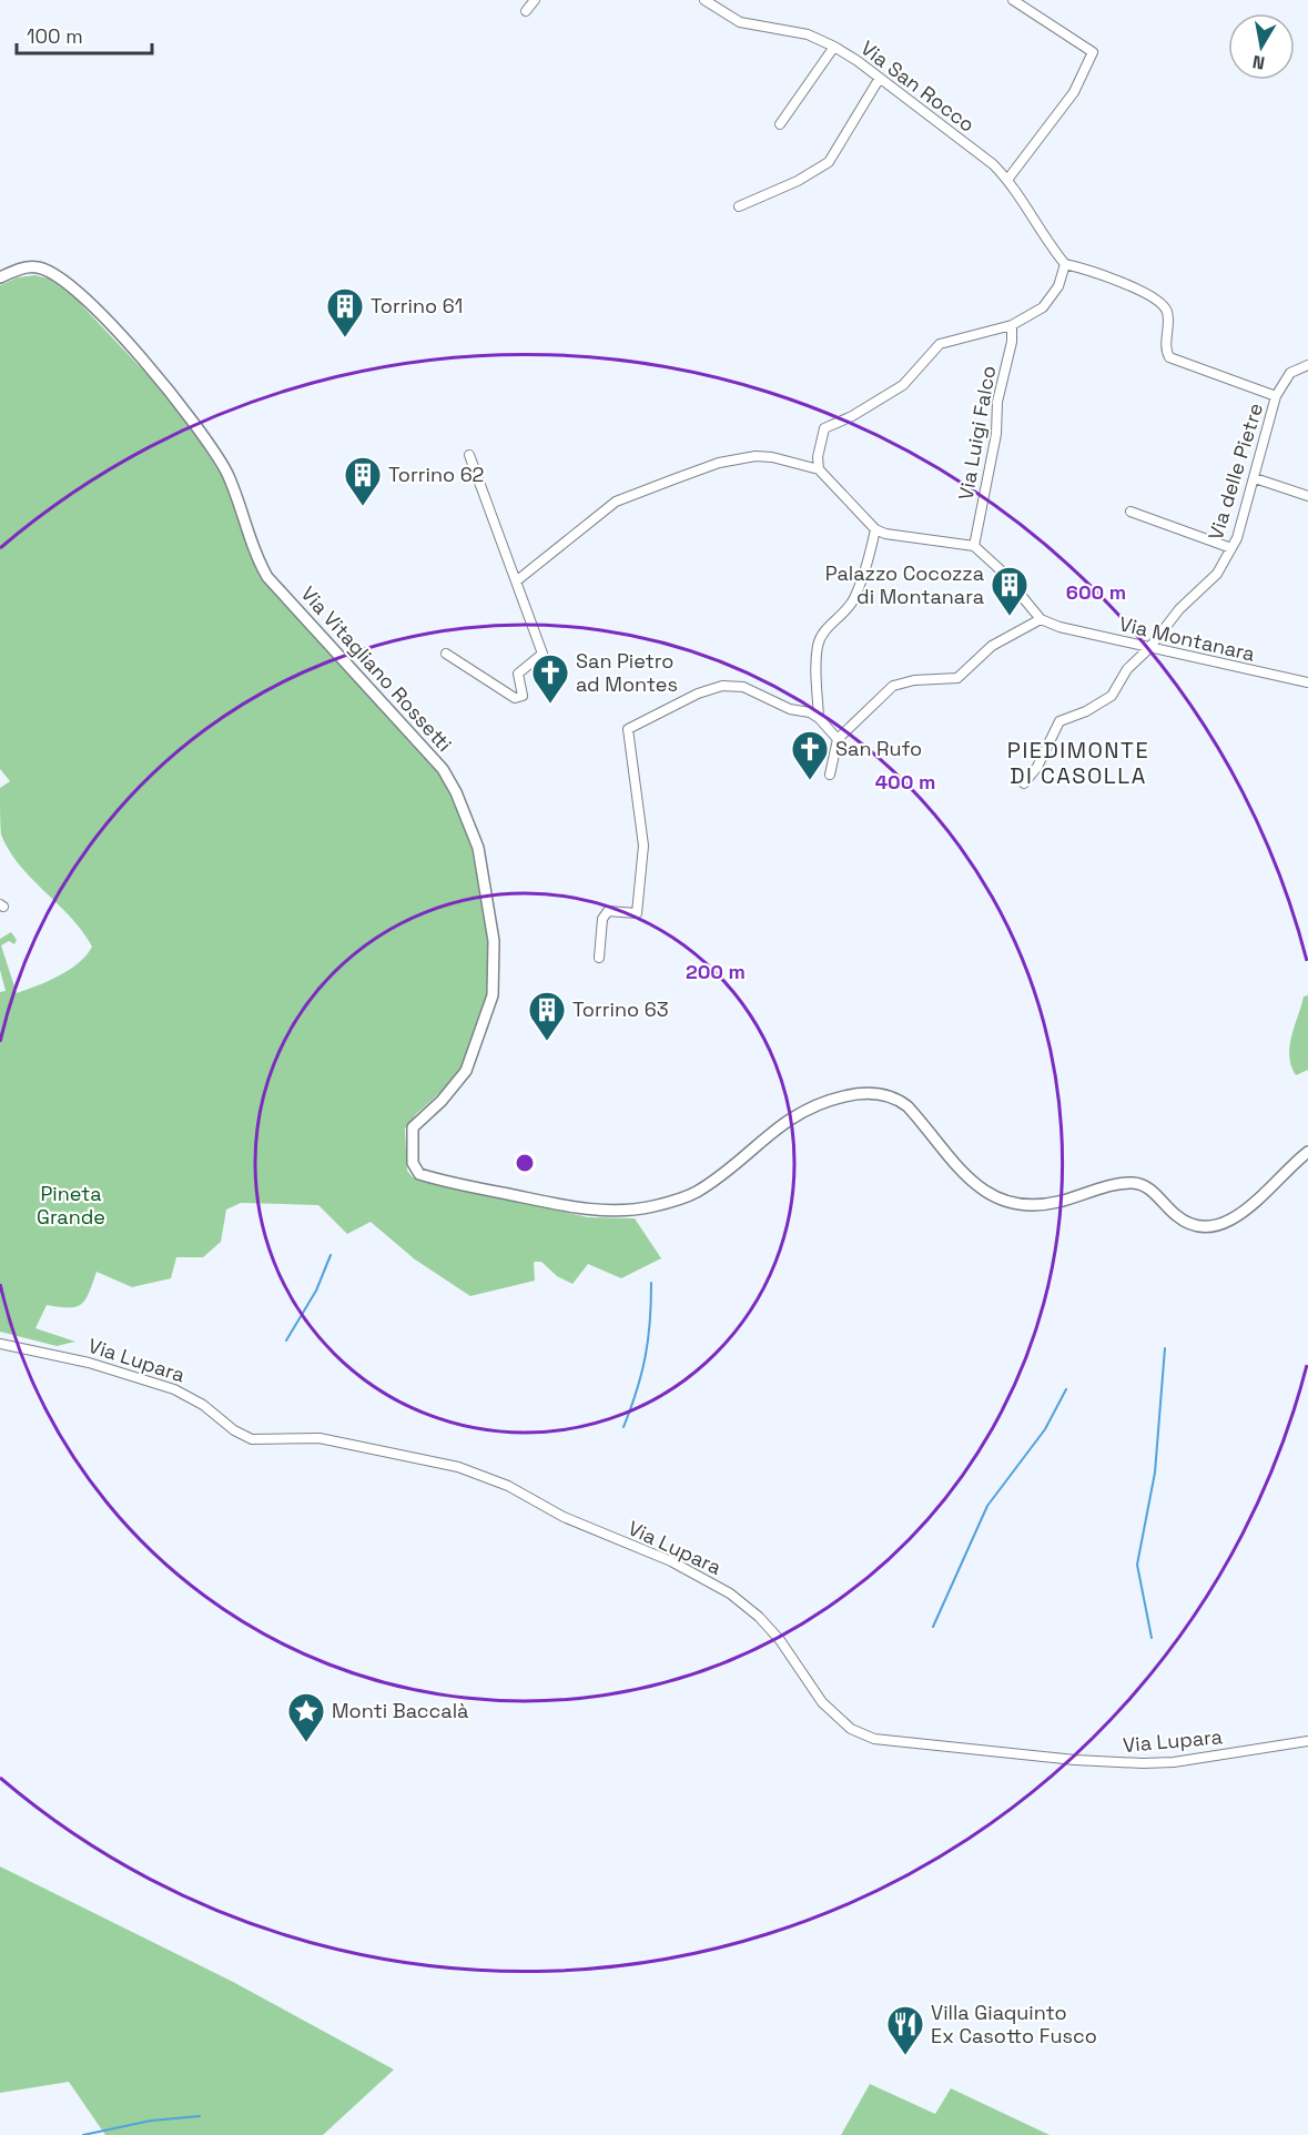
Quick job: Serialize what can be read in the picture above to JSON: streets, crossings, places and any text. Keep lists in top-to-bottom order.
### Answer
{
  "streets": {
    "street": [
      "Via San Rocco",
      "Via Luigi Falco",
      "Via delle Pietre",
      "Via Montanara",
      "Via Vitagliano Rossetti",
      "Via Lupara"
    ]
  },
  "crossings": [
    ["Via delle Pietre", "Via Montanara"]
  ],
  "districts": ["PIEDIMONTE DI CASOLLA"],
  "parks": ["Pineta Grande"],
  "places": {
    "building": [
      "Torrino 61",
      "Torrino 62",
      "Palazzo Cocozza di Montanara",
      "Torrino 63"
    ],
    "church": ["San Pietro ad Montes", "San Rufo"],
    "place": ["Monti Baccalà"],
    "restaurant": ["Villa Giaquinto Ex Casotto Fusco"]
  },
  "scale_bar": "100 m",
  "north": "bottom",
  "rings": ["600 m", "400 m", "200 m"]
}
